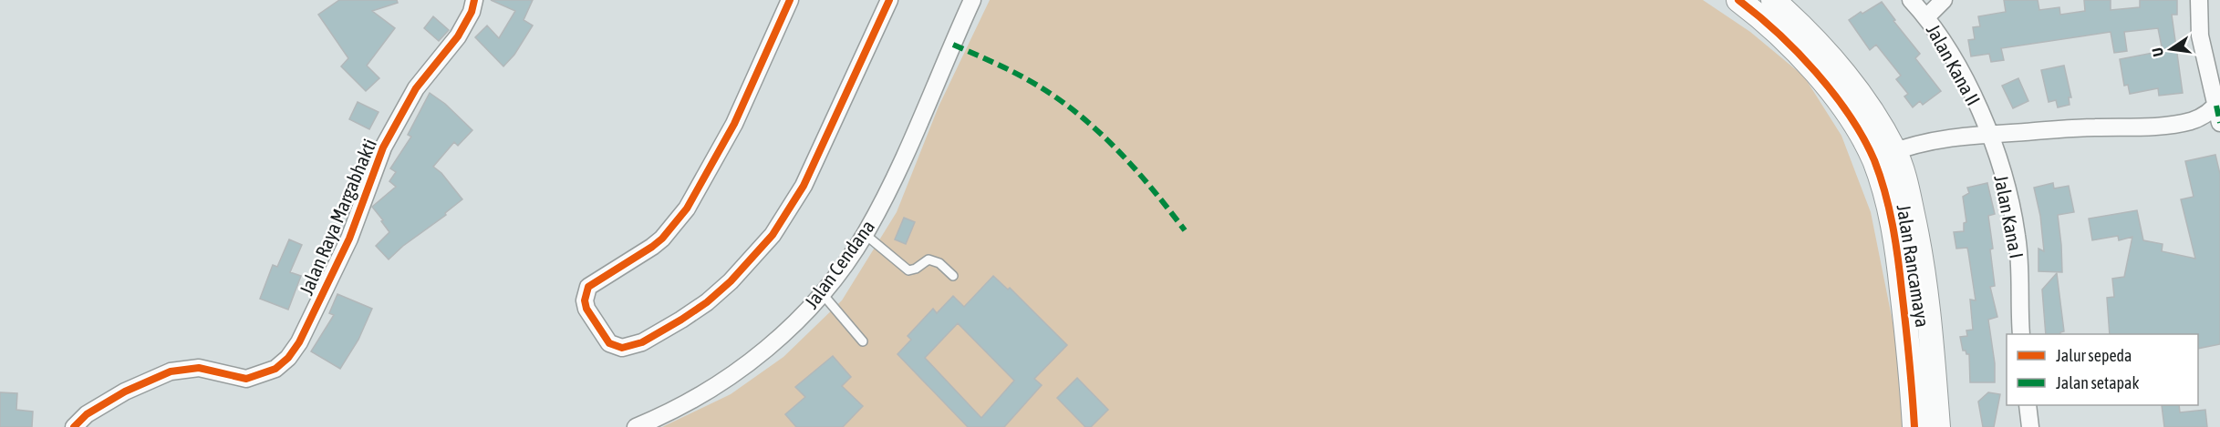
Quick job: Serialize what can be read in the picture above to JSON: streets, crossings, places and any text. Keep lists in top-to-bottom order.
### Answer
{
  "streets": {
    "street": [
      "Jalan Kana II",
      "Jalan Raya Margabhakti",
      "Jalan Kana I",
      "Jalan Cendana",
      "Jalan Rancamaya"
    ]
  },
  "crossings": [
    ["Jalan Kana II", "Jalan Kana I"]
  ],
  "legend": ["Jalur sepeda", "Jalan setapak"],
  "north": "left"
}
